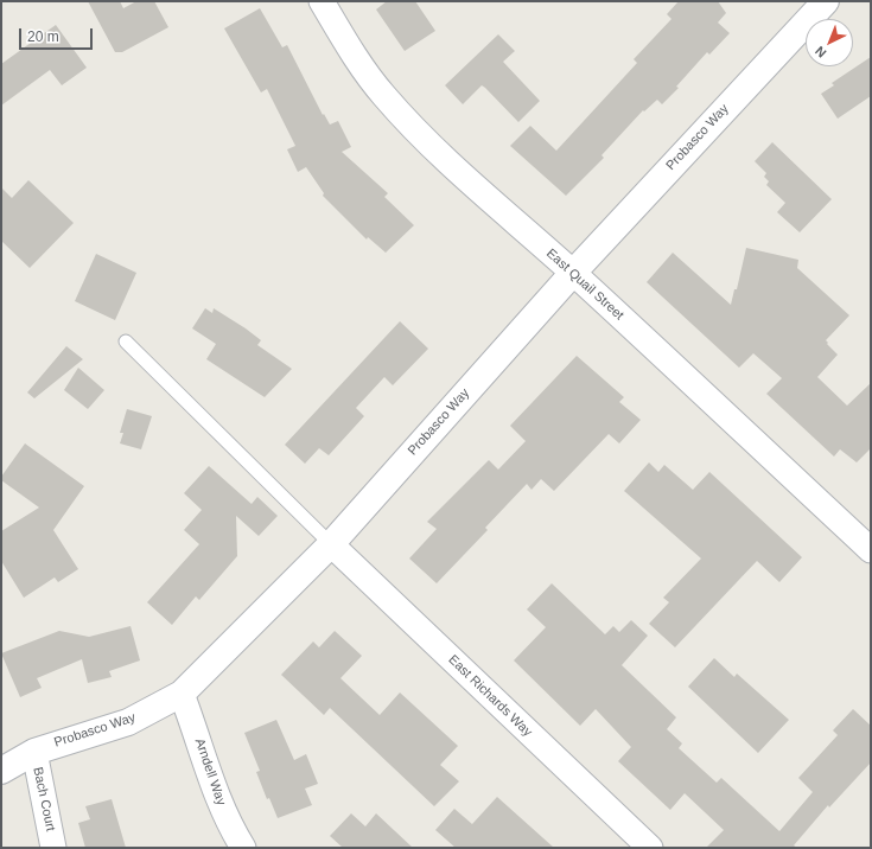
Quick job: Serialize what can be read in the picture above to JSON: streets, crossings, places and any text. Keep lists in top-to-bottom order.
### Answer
{
  "streets": {
    "street": [
      "Probasco Way",
      "East Quail Street",
      "East Richards Way",
      "Arndell Way",
      "Bach Court"
    ]
  },
  "crossings": [
    ["Probasco Way", "East Quail Street"],
    ["Probasco Way", "East Richards Way"],
    ["Probasco Way", "Arndell Way"],
    ["Probasco Way", "Bach Court"]
  ],
  "scale_bar": "20 m",
  "north": "bottom left"
}
